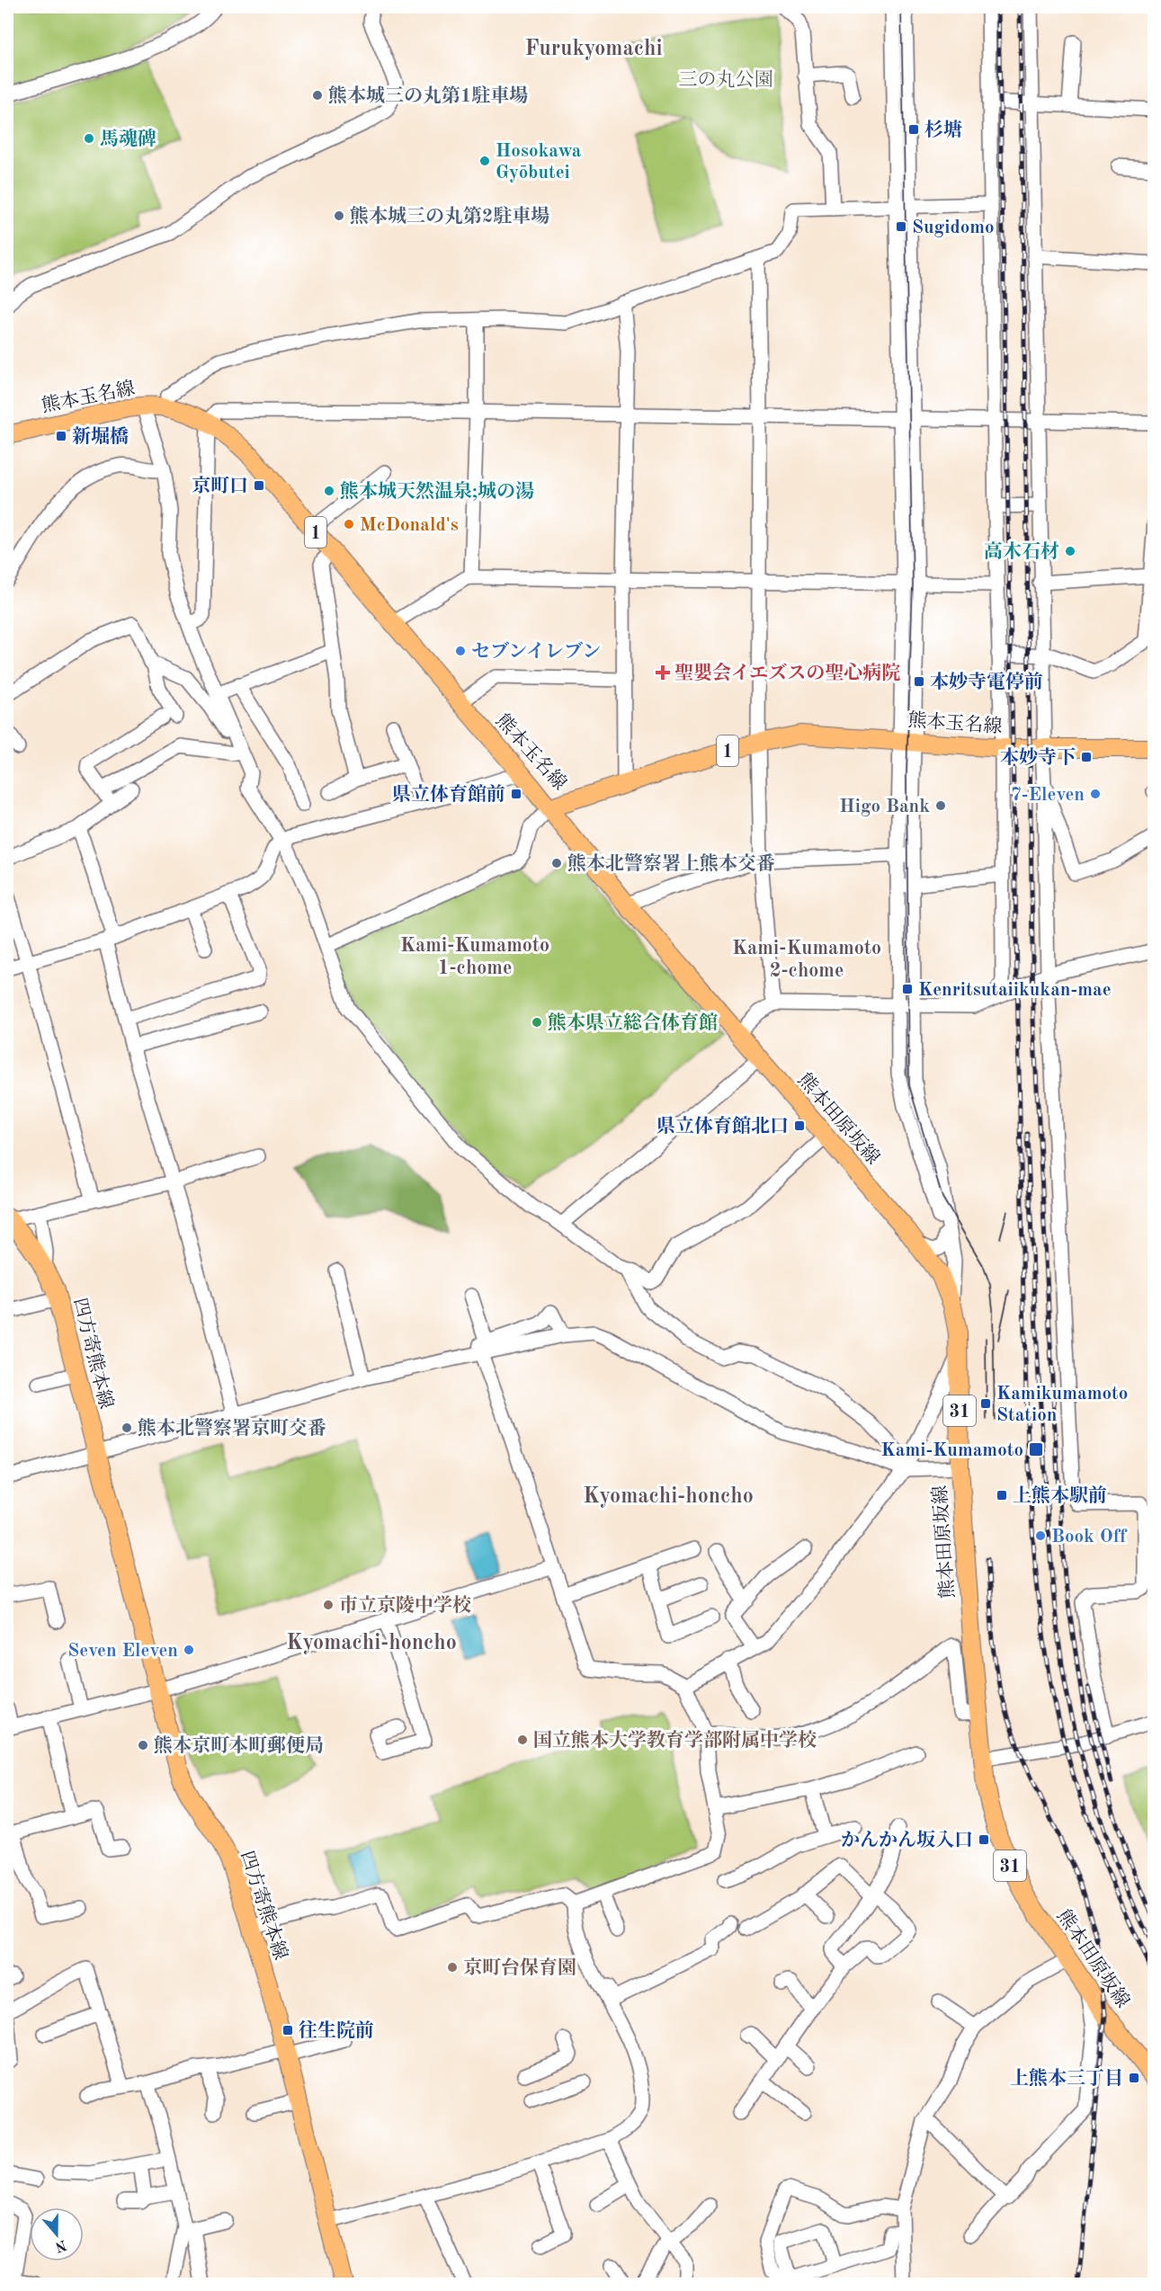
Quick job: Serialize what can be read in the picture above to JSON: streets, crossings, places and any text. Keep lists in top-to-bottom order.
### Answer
{
  "streets": {
    "main road": [
      "熊本玉名線",
      "1",
      "熊本田原坂線",
      "四方寄熊本線",
      "31"
    ]
  },
  "crossings": [
    ["熊本玉名線", "熊本田原坂線"]
  ],
  "districts": [
    "Furukyomachi",
    "Kami-Kumamoto 1-chome",
    "Kami-Kumamoto 2-chome",
    "Kyomachi-honcho",
    "Kyomachi-honcho"
  ],
  "parks": ["三の丸公園"],
  "places": {
    "other": [
      "熊本城三の丸第1駐車場",
      "馬魂碑",
      "Hosokawa Gyōbutei",
      "熊本城三の丸第2駐車場",
      "熊本城天然温泉;城の湯",
      "McDonald's",
      "高木石材",
      "セブンイレブン",
      "7-Eleven",
      "Higo Bank",
      "熊本北警察署上熊本交番",
      "熊本県立総合体育館",
      "熊本北警察署京町交番",
      "Book Off",
      "市立京陵中学校",
      "Seven Eleven",
      "国立熊本大学教育学部附属中学校",
      "熊本京町本町郵便局",
      "京町台保育園"
    ],
    "transit": [
      "杉塘",
      "Sugidomo",
      "新堀橋",
      "京町口",
      "本妙寺電停前",
      "本妙寺下",
      "県立体育館前",
      "Kenritsutaiikukan-mae",
      "県立体育館北口",
      "Kamikumamoto Station",
      "Kami-Kumamoto",
      "上熊本駅前",
      "かんかん坂入口",
      "往生院前",
      "上熊本三丁目"
    ],
    "health": ["聖嬰会イエズスの聖心病院"]
  },
  "north": "bottom"
}
